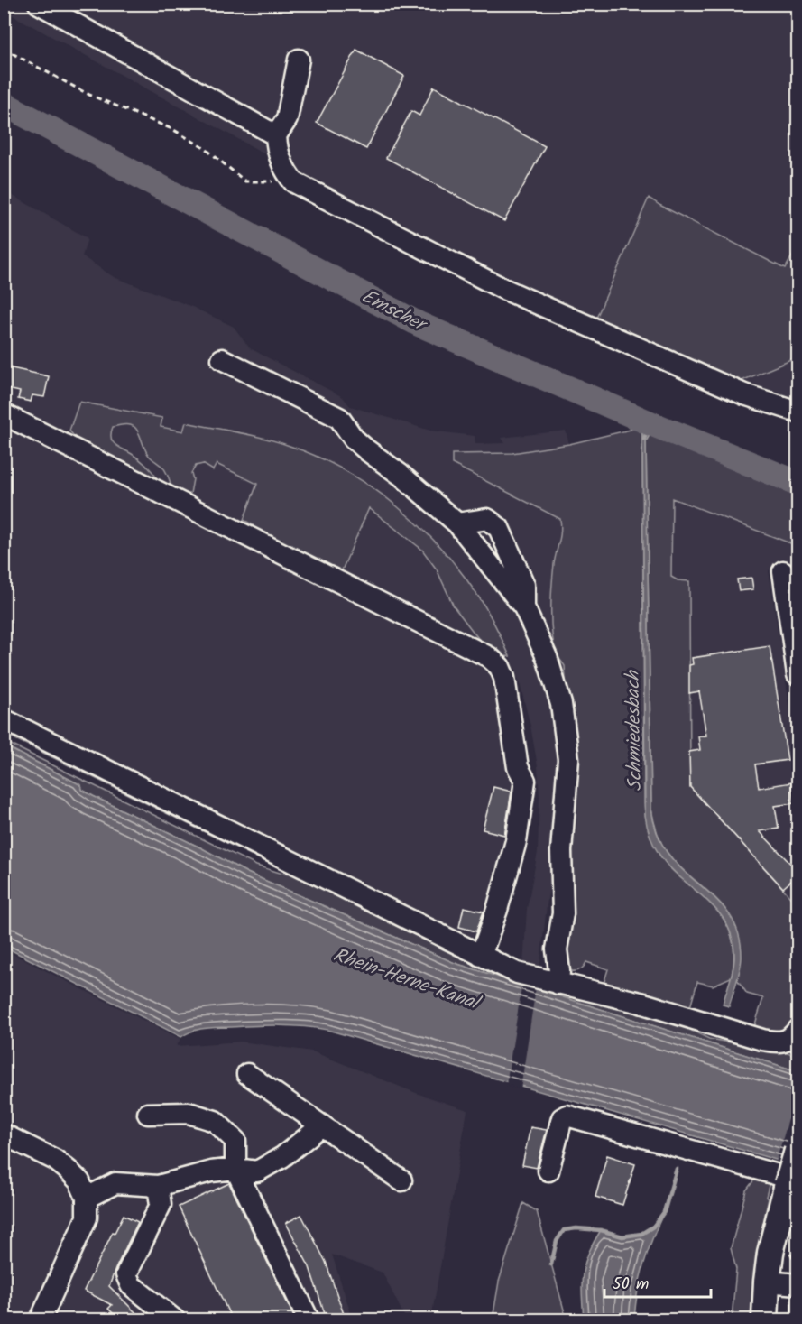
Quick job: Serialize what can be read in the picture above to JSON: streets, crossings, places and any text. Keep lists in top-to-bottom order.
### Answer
{
  "water": ["Emscher", "Schmiedesbach", "Rhein-Herne-Kanal"],
  "scale_bar": "50 m"
}
